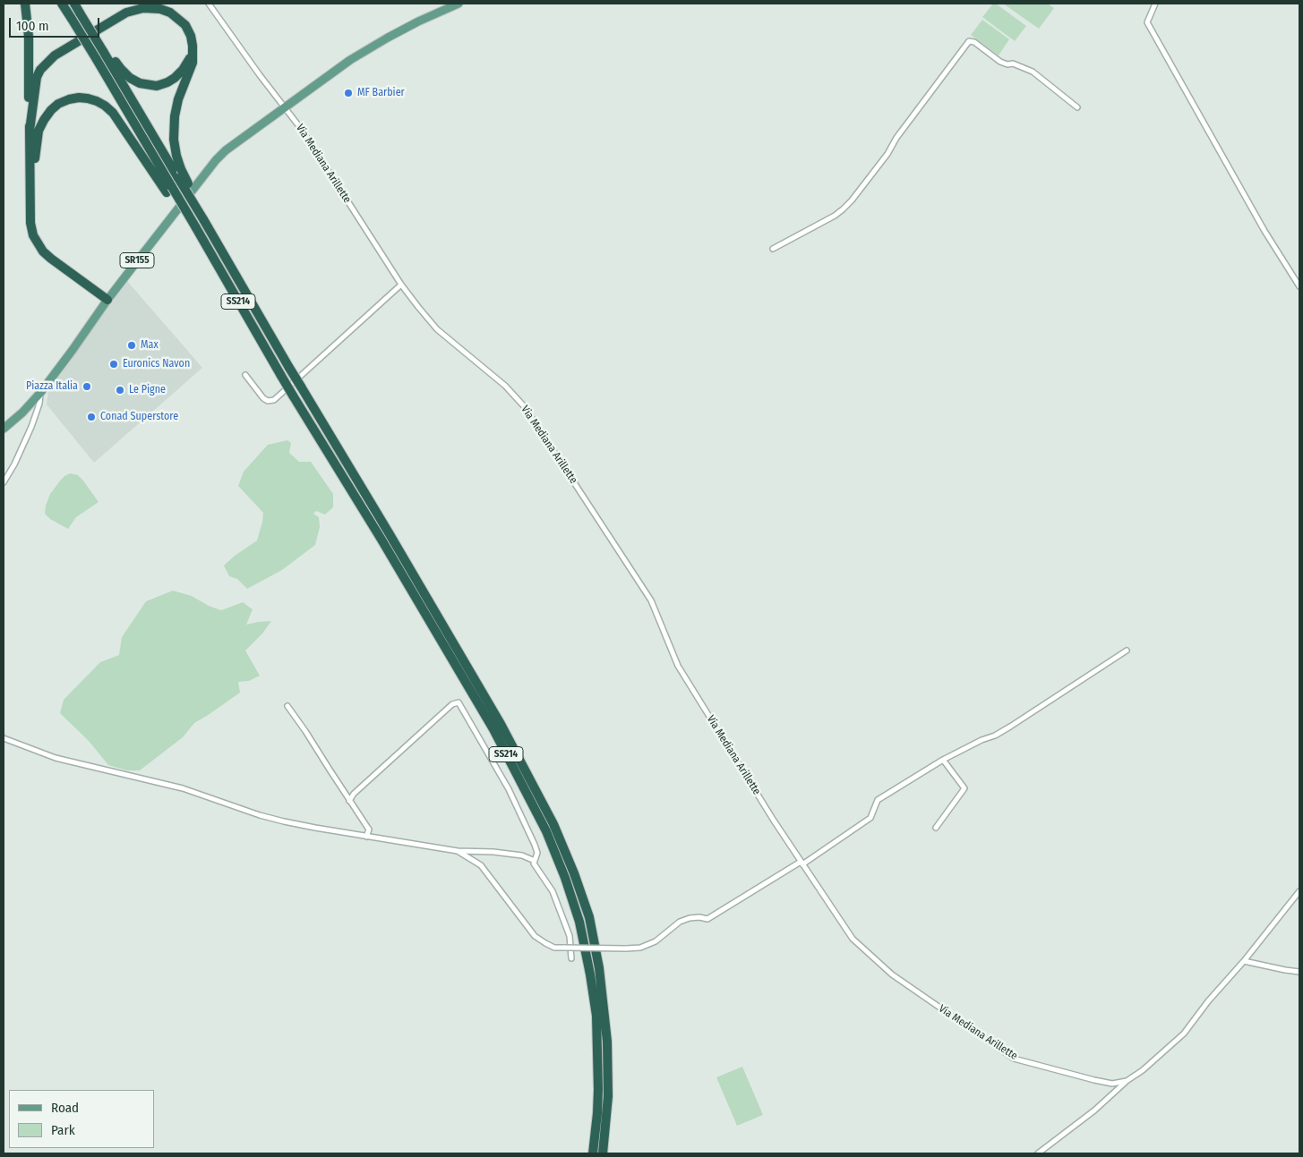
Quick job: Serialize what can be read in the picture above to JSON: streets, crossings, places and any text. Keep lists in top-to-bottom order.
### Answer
{
  "streets": {
    "highway": ["SS214"],
    "main road": ["SR155"],
    "street": ["Via Mediana Arillette"]
  },
  "crossings": [
    ["Via Mediana Arillette", "SR155"]
  ],
  "places": [
    "MF Barbier",
    "Max",
    "Euronics Navon",
    "Piazza Italia",
    "Le Pigne",
    "Conad Superstore"
  ],
  "legend": ["Road", "Park"],
  "scale_bar": "100 m"
}
